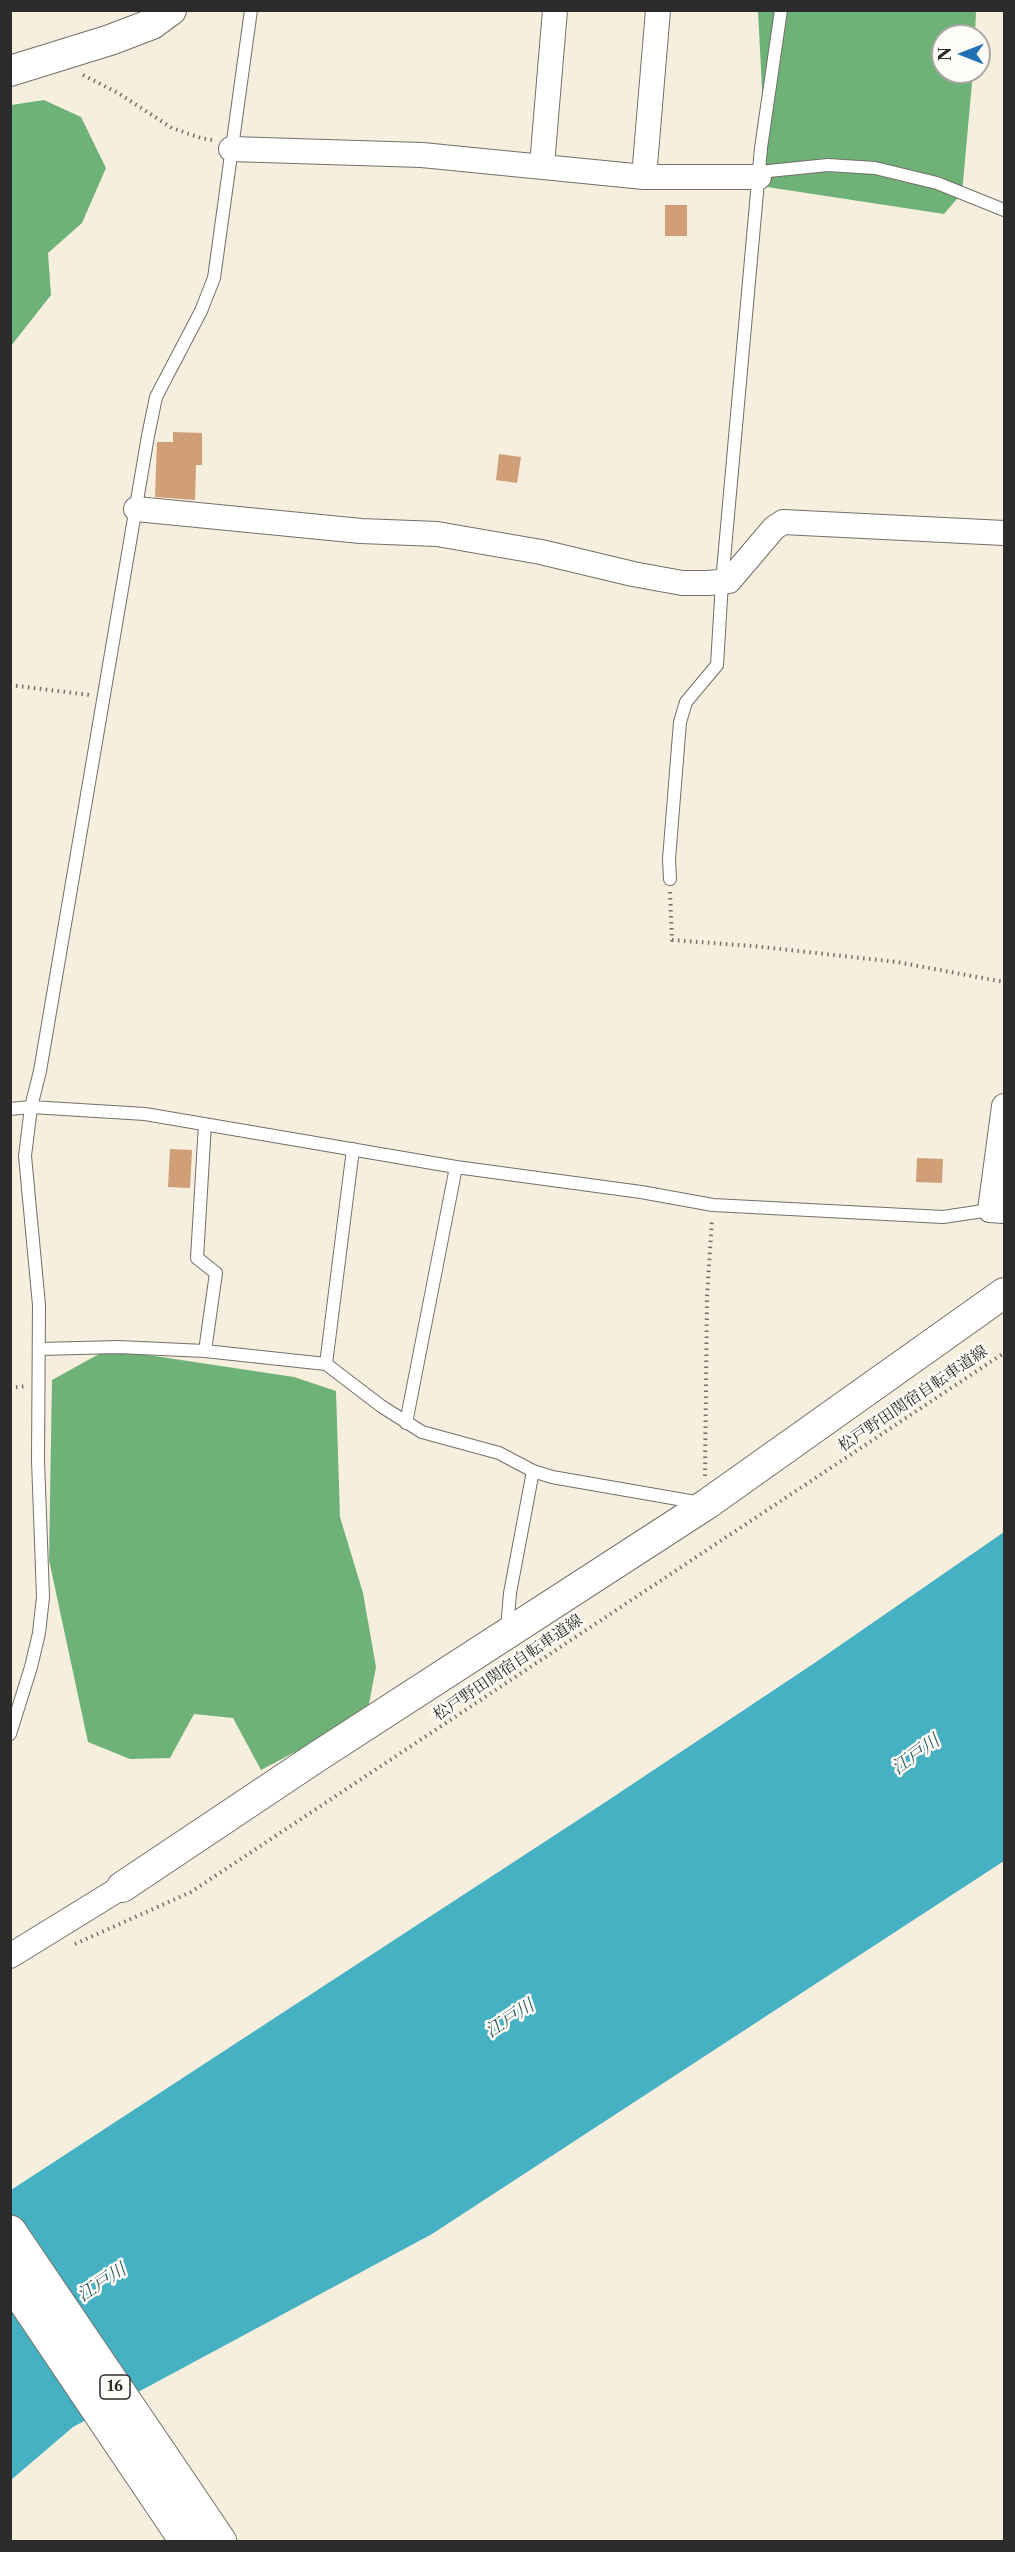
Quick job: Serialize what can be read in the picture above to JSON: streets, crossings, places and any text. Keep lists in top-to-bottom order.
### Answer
{
  "streets": {
    "highway": ["16"],
    "path": ["松戸野田関宿自転車道線"]
  },
  "water": ["江戸川"],
  "north": "left"
}
